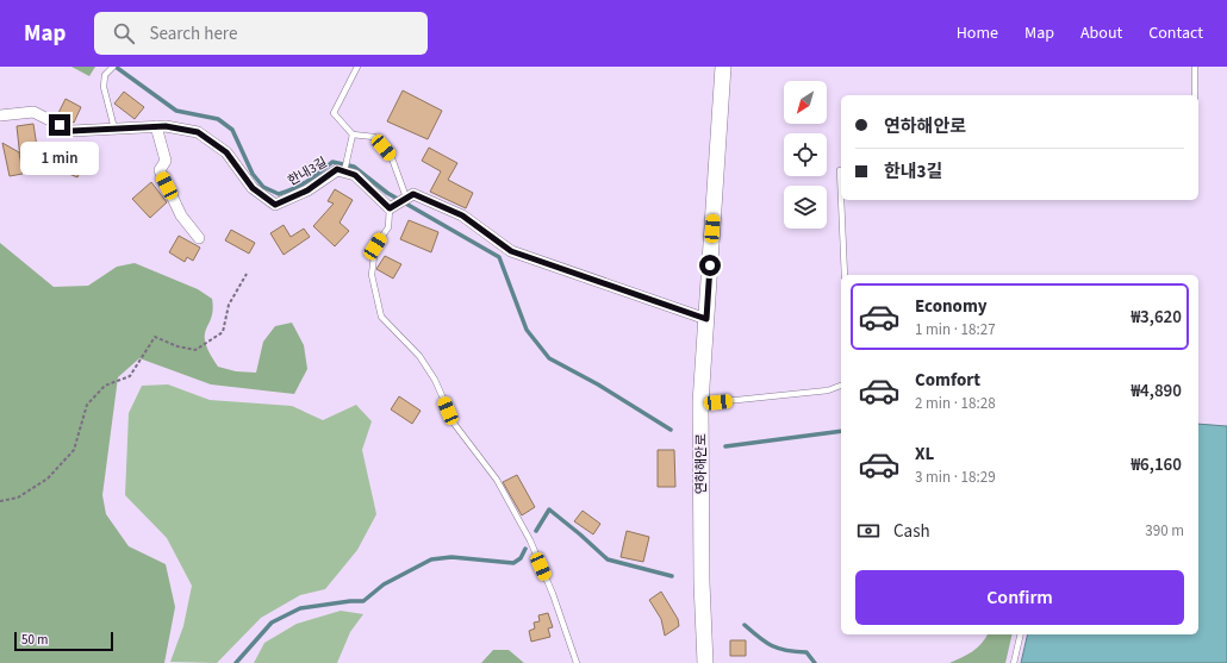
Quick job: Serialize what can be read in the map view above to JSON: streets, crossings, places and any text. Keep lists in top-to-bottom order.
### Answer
{
  "streets": {
    "street": ["한내3길", "연하해안로"]
  },
  "scale_bar": "50 m",
  "north": "bottom left",
  "page": {
    "header": "Map",
    "search": "Search here",
    "nav": [
      "Home",
      "Map",
      "About",
      "Contact"
    ],
    "banner": ["연하해안로", "한내3길"],
    "bubble": "1 min",
    "list": [
      {
        "name": "Economy",
        "note": "1 min · 18:27",
        "value": "₩3,620"
      },
      {
        "name": "Comfort",
        "note": "2 min · 18:28",
        "value": "₩4,890"
      },
      {
        "name": "XL",
        "note": "3 min · 18:29",
        "value": "₩6,160"
      }
    ],
    "pay": ["Cash", "390 m"],
    "buttons": "Confirm",
    "scale": "50 m"
  }
}
